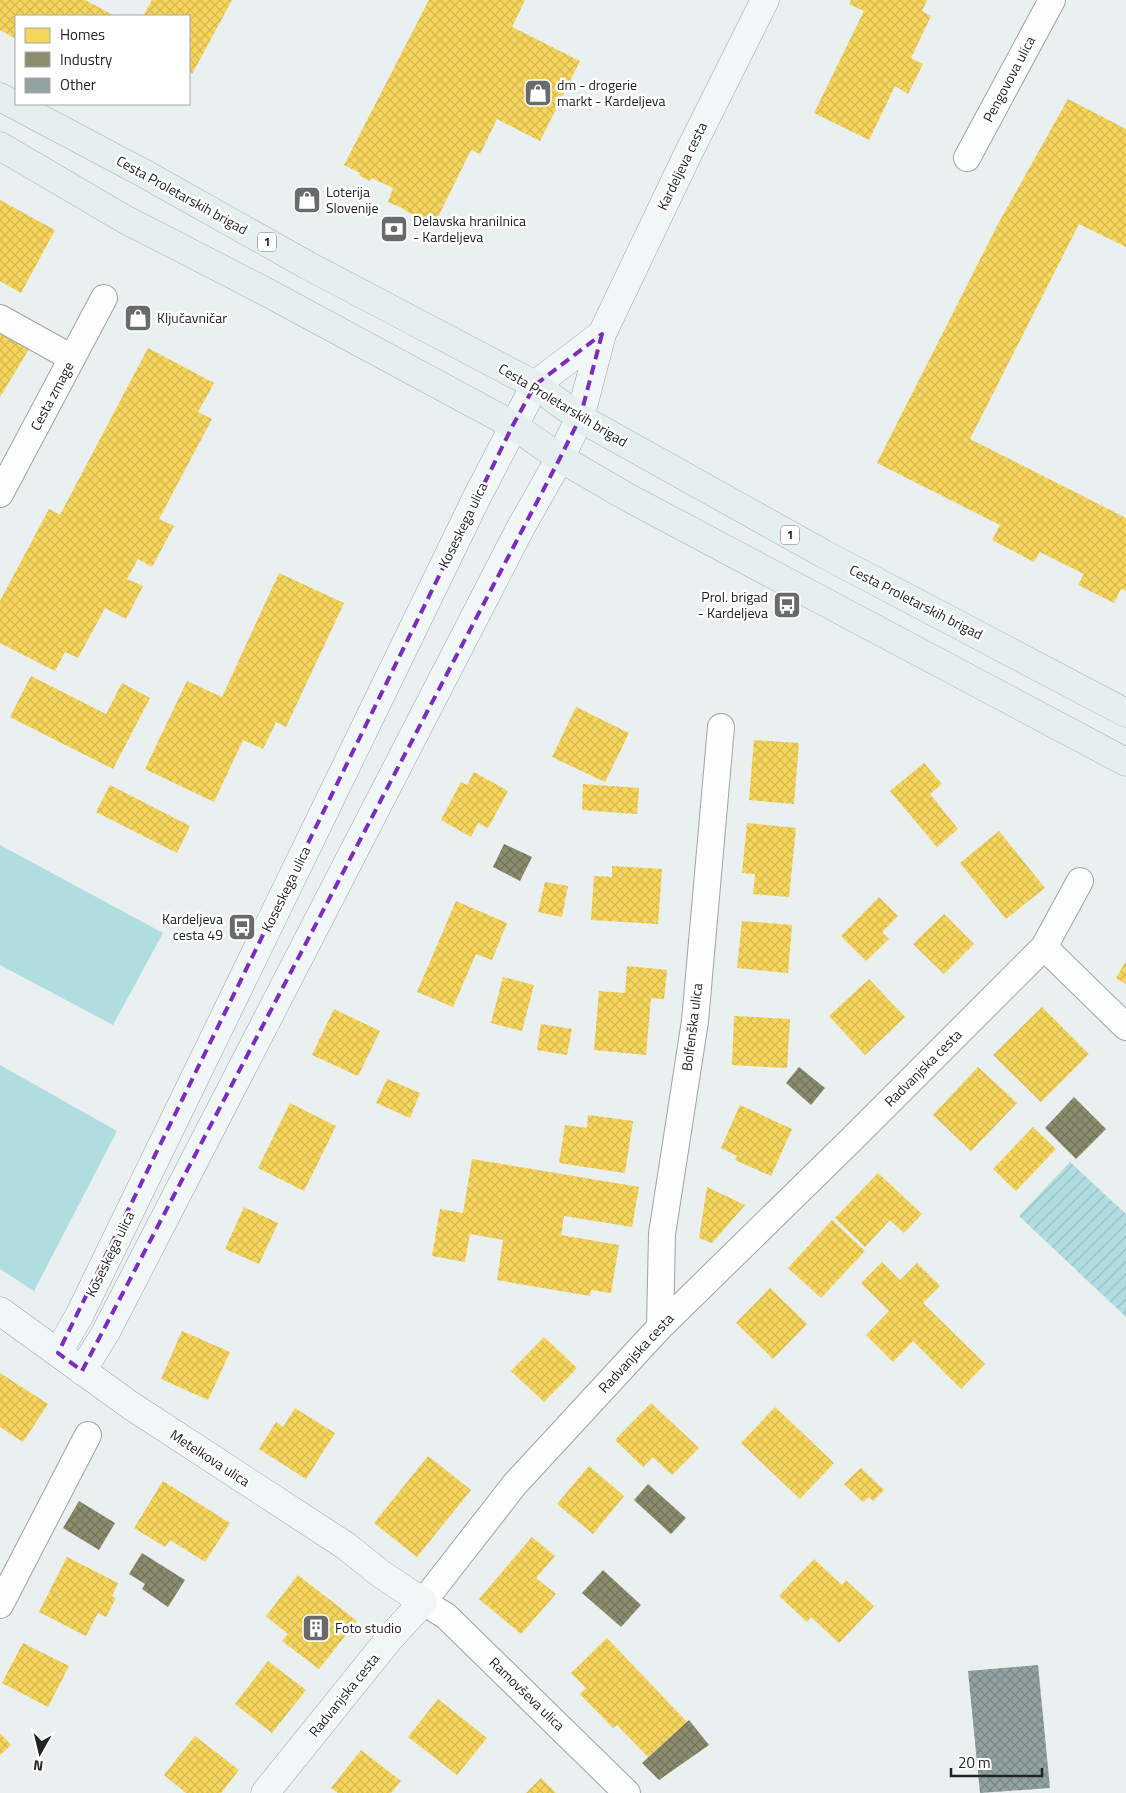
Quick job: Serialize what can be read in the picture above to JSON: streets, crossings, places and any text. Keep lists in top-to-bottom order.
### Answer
{
  "streets": {
    "main road": ["Cesta Proletarskih brigad", "1"],
    "street": [
      "Pengovova ulica",
      "Kardeljeva cesta",
      "Cesta zmage",
      "Koseskega ulica",
      "Bolfenška ulica",
      "Radvanjska cesta",
      "Metelkova ulica",
      "Ramovševa ulica"
    ]
  },
  "crossings": [
    ["Kardeljeva cesta", "Cesta Proletarskih brigad"],
    ["Cesta Proletarskih brigad", "Koseskega ulica"],
    ["Koseskega ulica", "Metelkova ulica"],
    ["Bolfenška ulica", "Radvanjska cesta"],
    ["Radvanjska cesta", "Metelkova ulica"],
    ["Radvanjska cesta", "Ramovševa ulica"],
    ["Metelkova ulica", "Ramovševa ulica"]
  ],
  "places": {
    "shop": ["dm - drogerie markt - Kardeljeva", "Loterija Slovenije", "Ključavničar"],
    "bank": ["Delavska hranilnica - Kardeljeva"],
    "bus stop": ["Prol. brigad - Kardeljeva", "Kardeljeva cesta 49"],
    "building": ["Foto studio"]
  },
  "legend": ["Homes", "Industry", "Other"],
  "scale_bar": "20 m",
  "north": "bottom"
}
